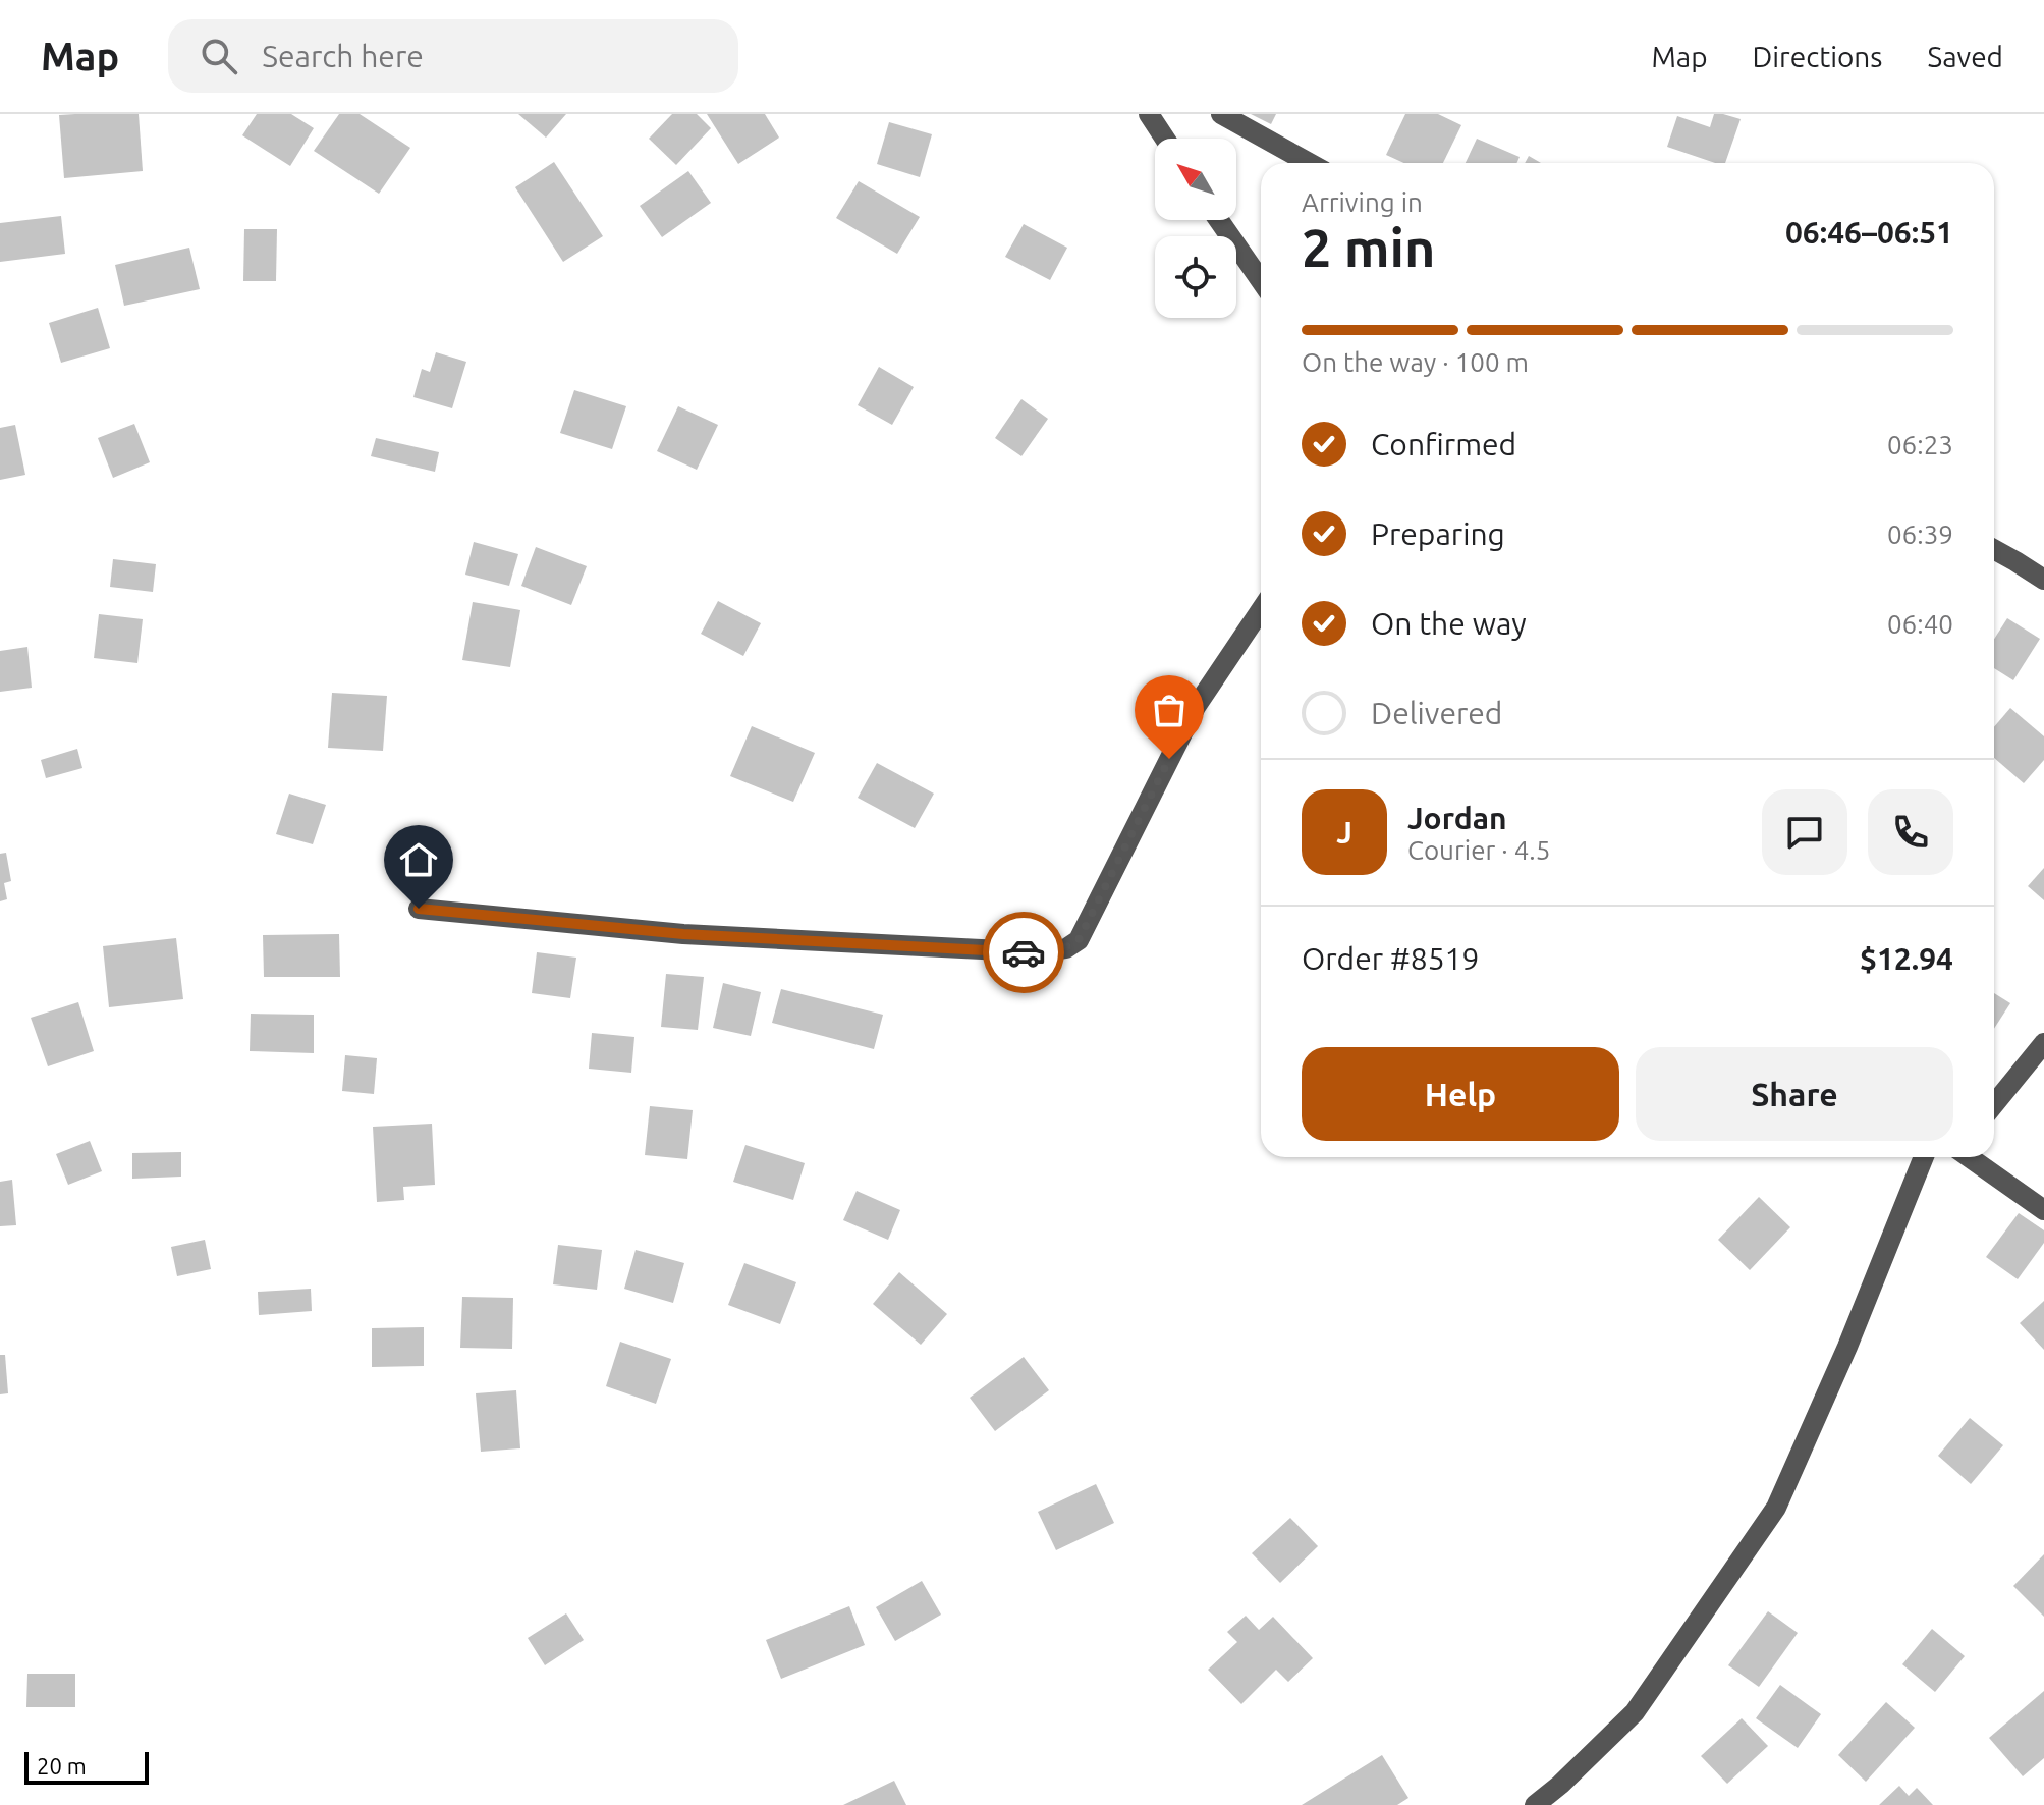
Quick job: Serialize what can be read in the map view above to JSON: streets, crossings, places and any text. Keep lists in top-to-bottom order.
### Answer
{
  "scale_bar": "20 m",
  "north": "top left",
  "page": {
    "header": "Map",
    "search": "Search here",
    "nav": ["Map", "Directions", "Saved"],
    "heading": ["2 min", "Arriving in", "06:46–06:51"],
    "panel": [
      "Jordan",
      "Courier · 4.5",
      "Order #8519",
      "$12.94"
    ],
    "bar": "On the way · 100 m",
    "list": [
      ["Confirmed", "06:23"],
      ["Preparing", "06:39"],
      ["On the way", "06:40"],
      "Delivered"
    ],
    "round": "J",
    "buttons": ["Help", "Share"],
    "scale": "20 m"
  }
}
